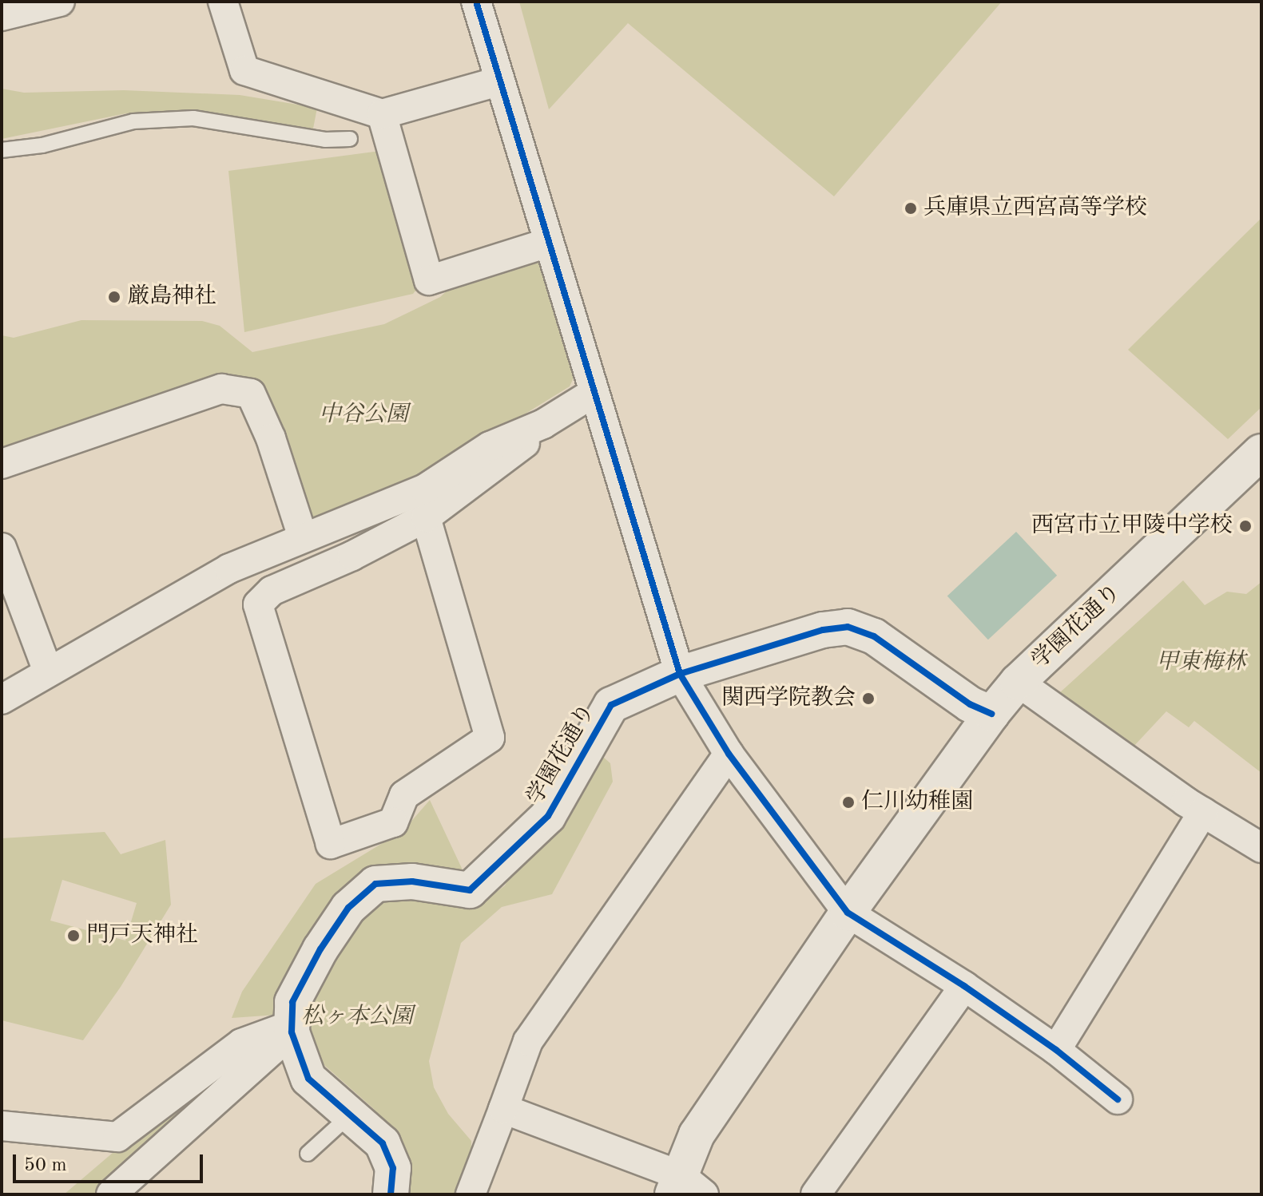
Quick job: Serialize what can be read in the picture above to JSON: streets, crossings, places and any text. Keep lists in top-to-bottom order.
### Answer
{
  "streets": {
    "street": ["学園花通り"]
  },
  "parks": ["中谷公園", "甲東梅林", "松ヶ本公園"],
  "places": [
    "兵庫県立西宮高等学校",
    "厳島神社",
    "西宮市立甲陵中学校",
    "関西学院教会",
    "仁川幼稚園",
    "門戸天神社"
  ],
  "scale_bar": "50 m"
}
